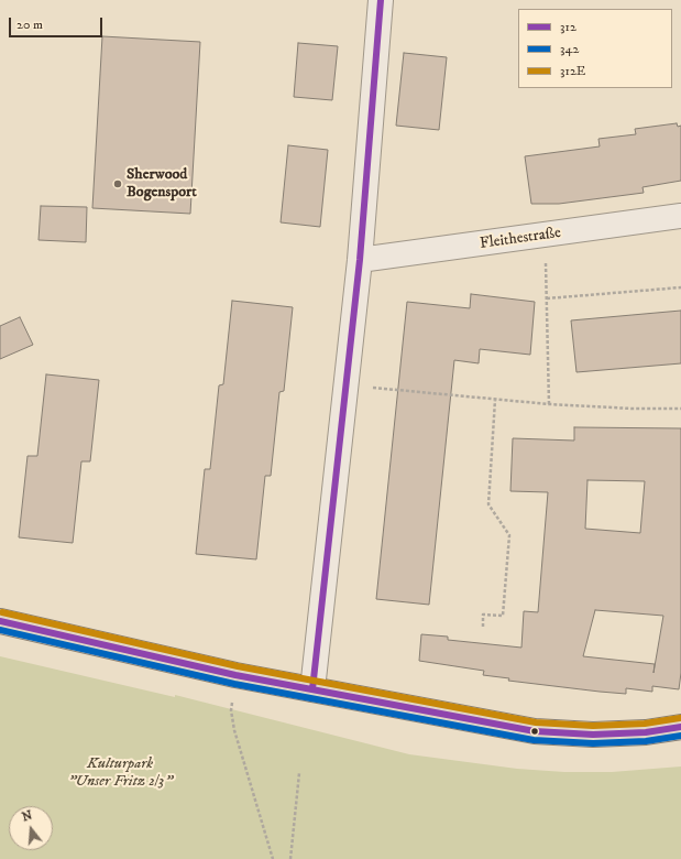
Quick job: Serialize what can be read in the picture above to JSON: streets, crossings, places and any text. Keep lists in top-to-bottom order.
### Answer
{
  "streets": {
    "street": ["Fleithestraße"]
  },
  "parks": ["Kulturpark \"Unser Fritz 2/3\""],
  "places": ["Sherwood Bogensport"],
  "lines": ["transit line 312", "transit line 312E", "transit line 342"],
  "legend": ["312", "342", "312E"],
  "scale_bar": "20 m",
  "north": "top"
}
